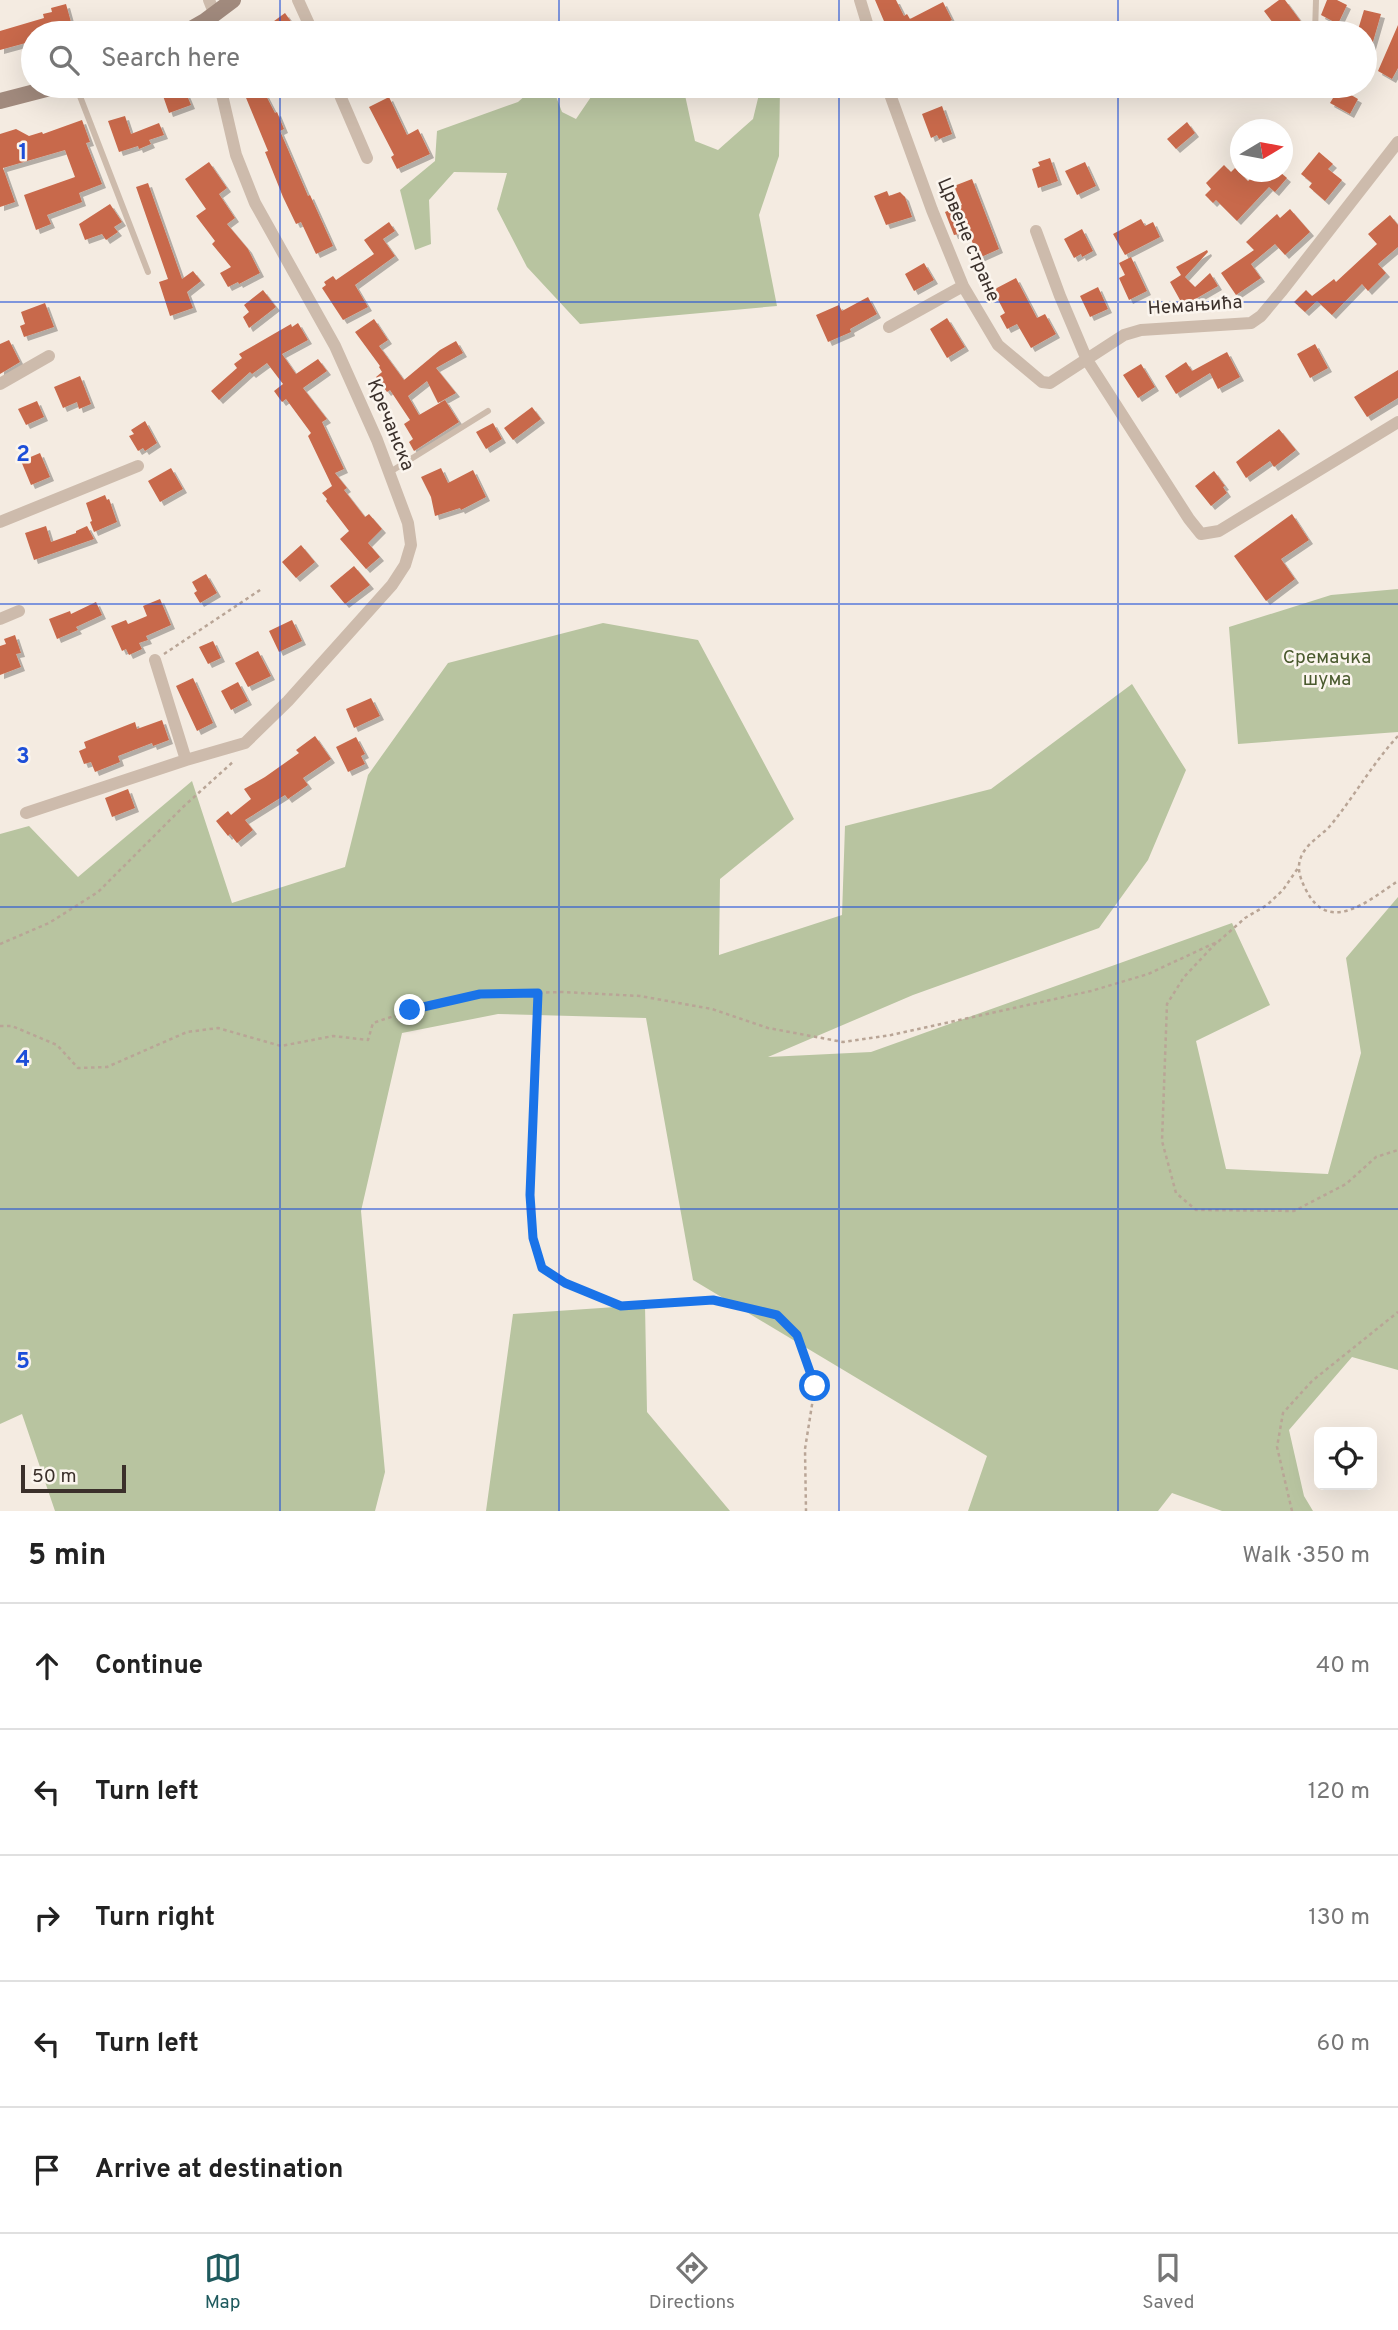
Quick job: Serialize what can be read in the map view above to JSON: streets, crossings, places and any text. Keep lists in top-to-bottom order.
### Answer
{
  "streets": {
    "street": ["Црвене стране", "Немањића", "Кречанска"]
  },
  "crossings": [
    ["Црвене стране", "Немањића"]
  ],
  "parks": ["Сремачка шума"],
  "scale_bar": "50 m",
  "north": "right",
  "page": {
    "search": "Search here",
    "scale": "50 m",
    "heading": ["5 min", "Walk · 350 m"],
    "list": [
      ["Continue", "40 m"],
      ["Turn left", "120 m"],
      ["Turn right", "130 m"],
      ["Turn left", "60 m"],
      "Arrive at destination"
    ],
    "nav": ["Map", "Directions", "Saved"]
  },
  "grid": {
    "rows": [
      "1",
      "2",
      "3",
      "4",
      "5"
    ]
  }
}
